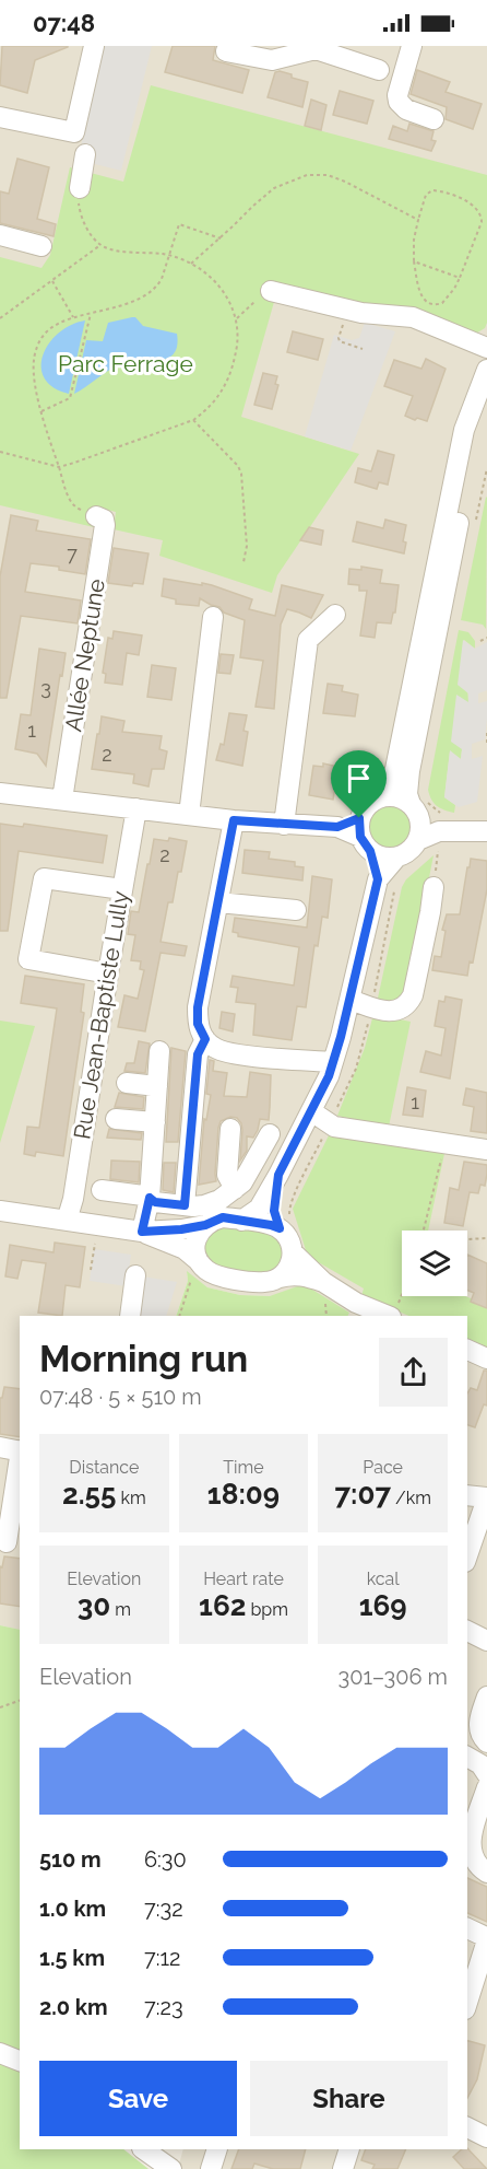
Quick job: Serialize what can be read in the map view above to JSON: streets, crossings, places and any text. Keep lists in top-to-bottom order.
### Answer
{
  "streets": {
    "street": ["Allée Neptune", "Rue Jean-Baptiste Lully"]
  },
  "parks": ["Parc Ferrage"],
  "house_numbers": [
    "7",
    "3",
    "1",
    "2",
    "2",
    "1"
  ],
  "page": {
    "status": "07:48",
    "heading": ["Morning run", "07:48 · 5 × 510 m"],
    "stats": [
      ["Distance", "2.55 km"],
      ["Time", "18:09"],
      ["Pace", "7:07 /km"],
      ["Elevation", "30 m"],
      ["Heart rate", "162 bpm"],
      ["kcal", "169"]
    ],
    "chart": ["Elevation", "301–306 m"],
    "list": [
      {
        "name": "510 m",
        "note": "6:30"
      },
      {
        "name": "1.0 km",
        "note": "7:32"
      },
      {
        "name": "1.5 km",
        "note": "7:12"
      },
      {
        "name": "2.0 km",
        "note": "7:23"
      }
    ],
    "buttons": ["Save", "Share"]
  }
}
